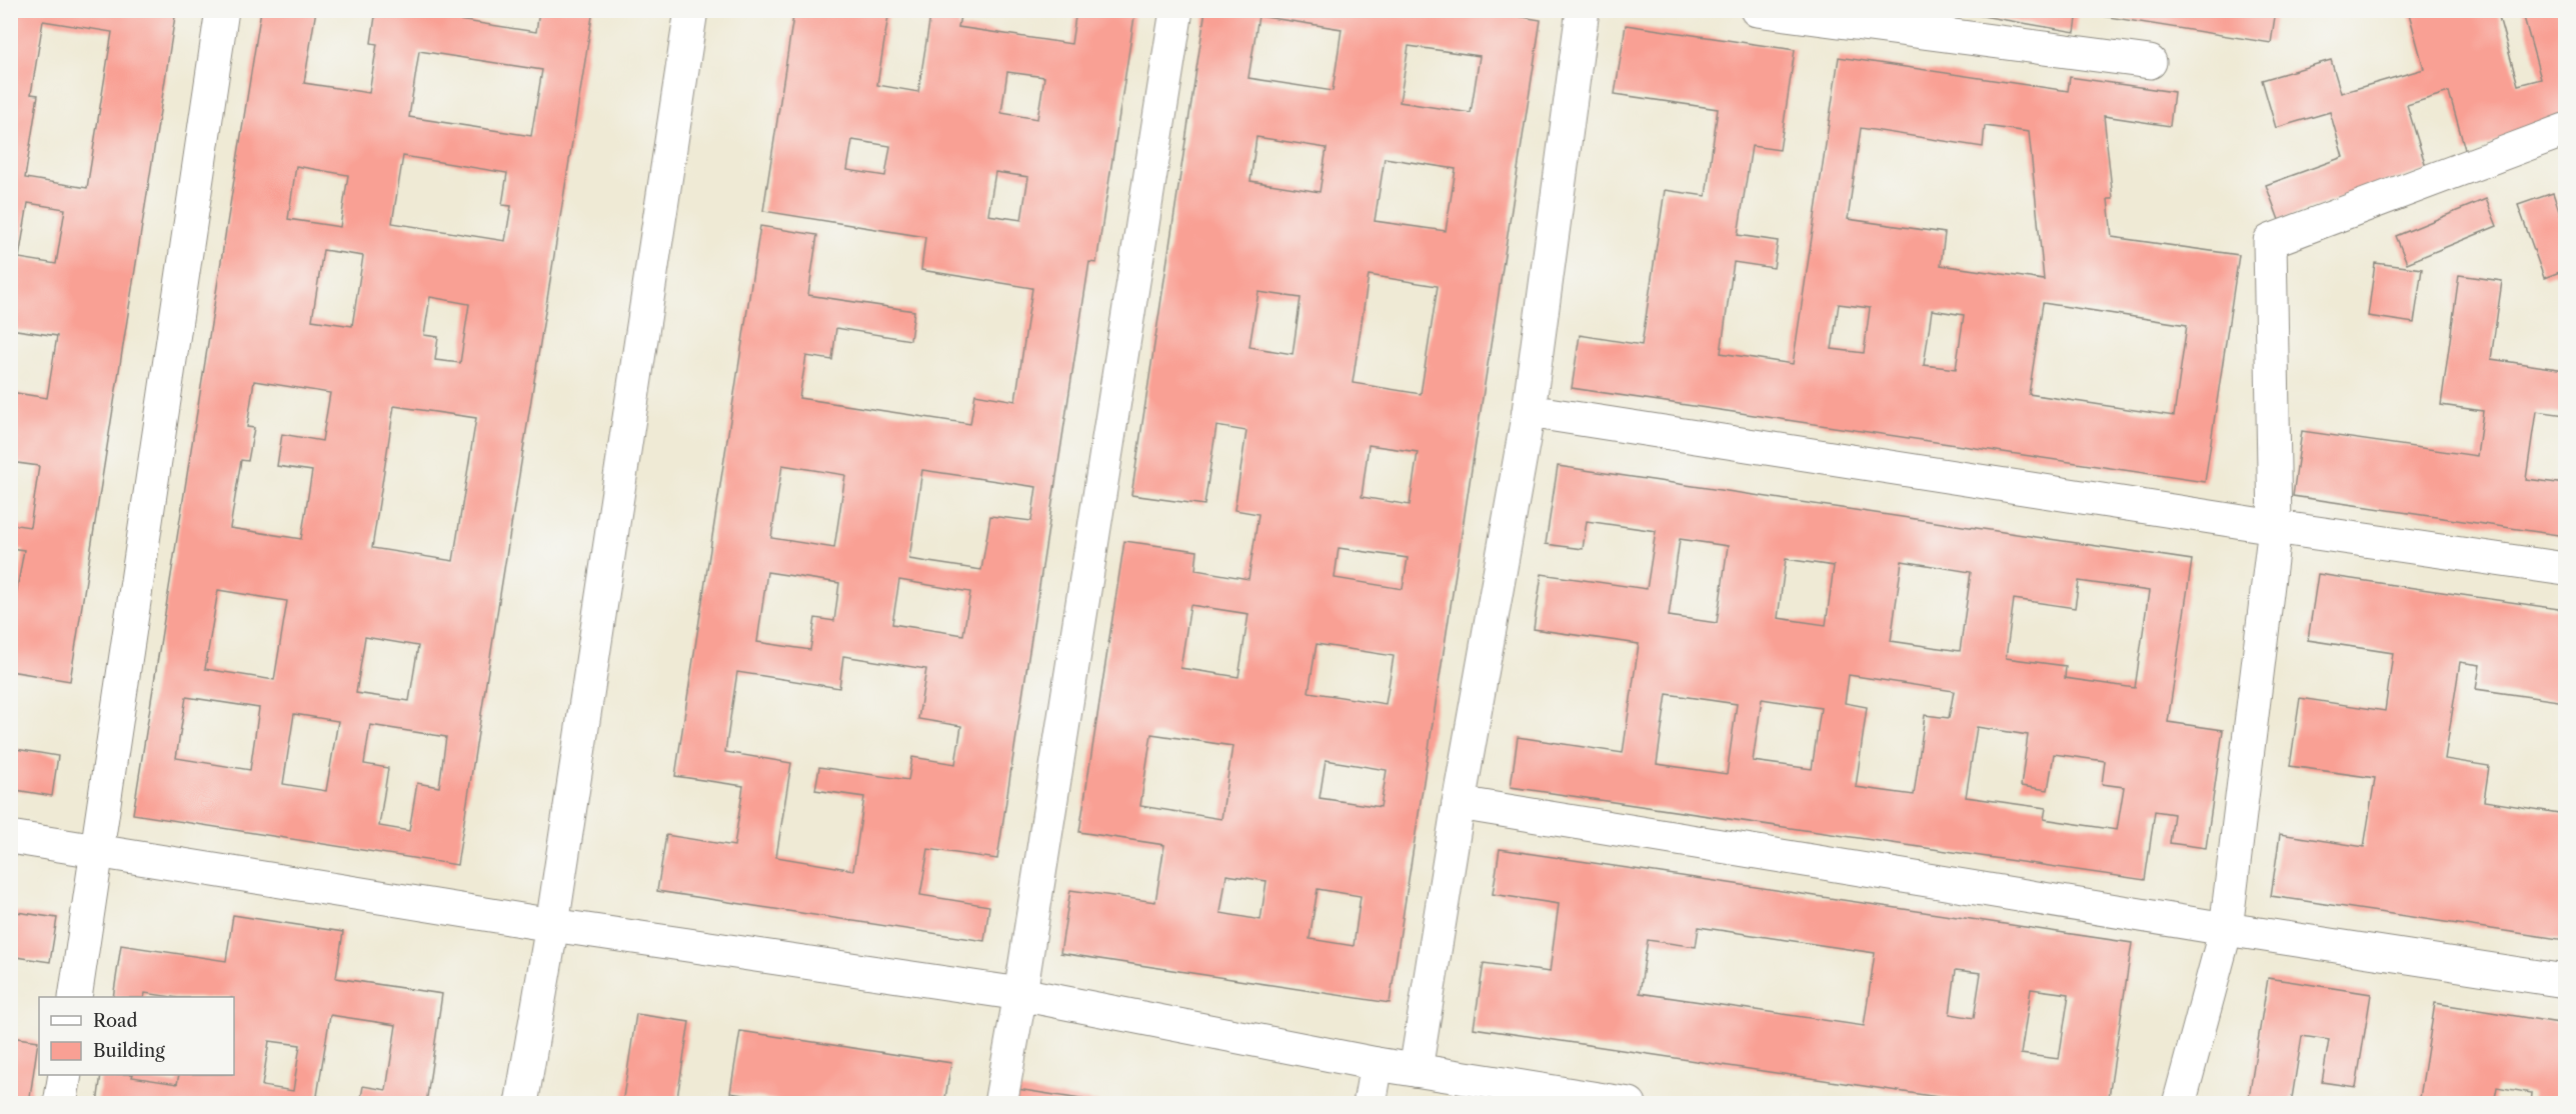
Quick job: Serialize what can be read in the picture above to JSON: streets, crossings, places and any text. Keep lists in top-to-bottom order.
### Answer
{
  "legend": ["Road", "Building"]
}
